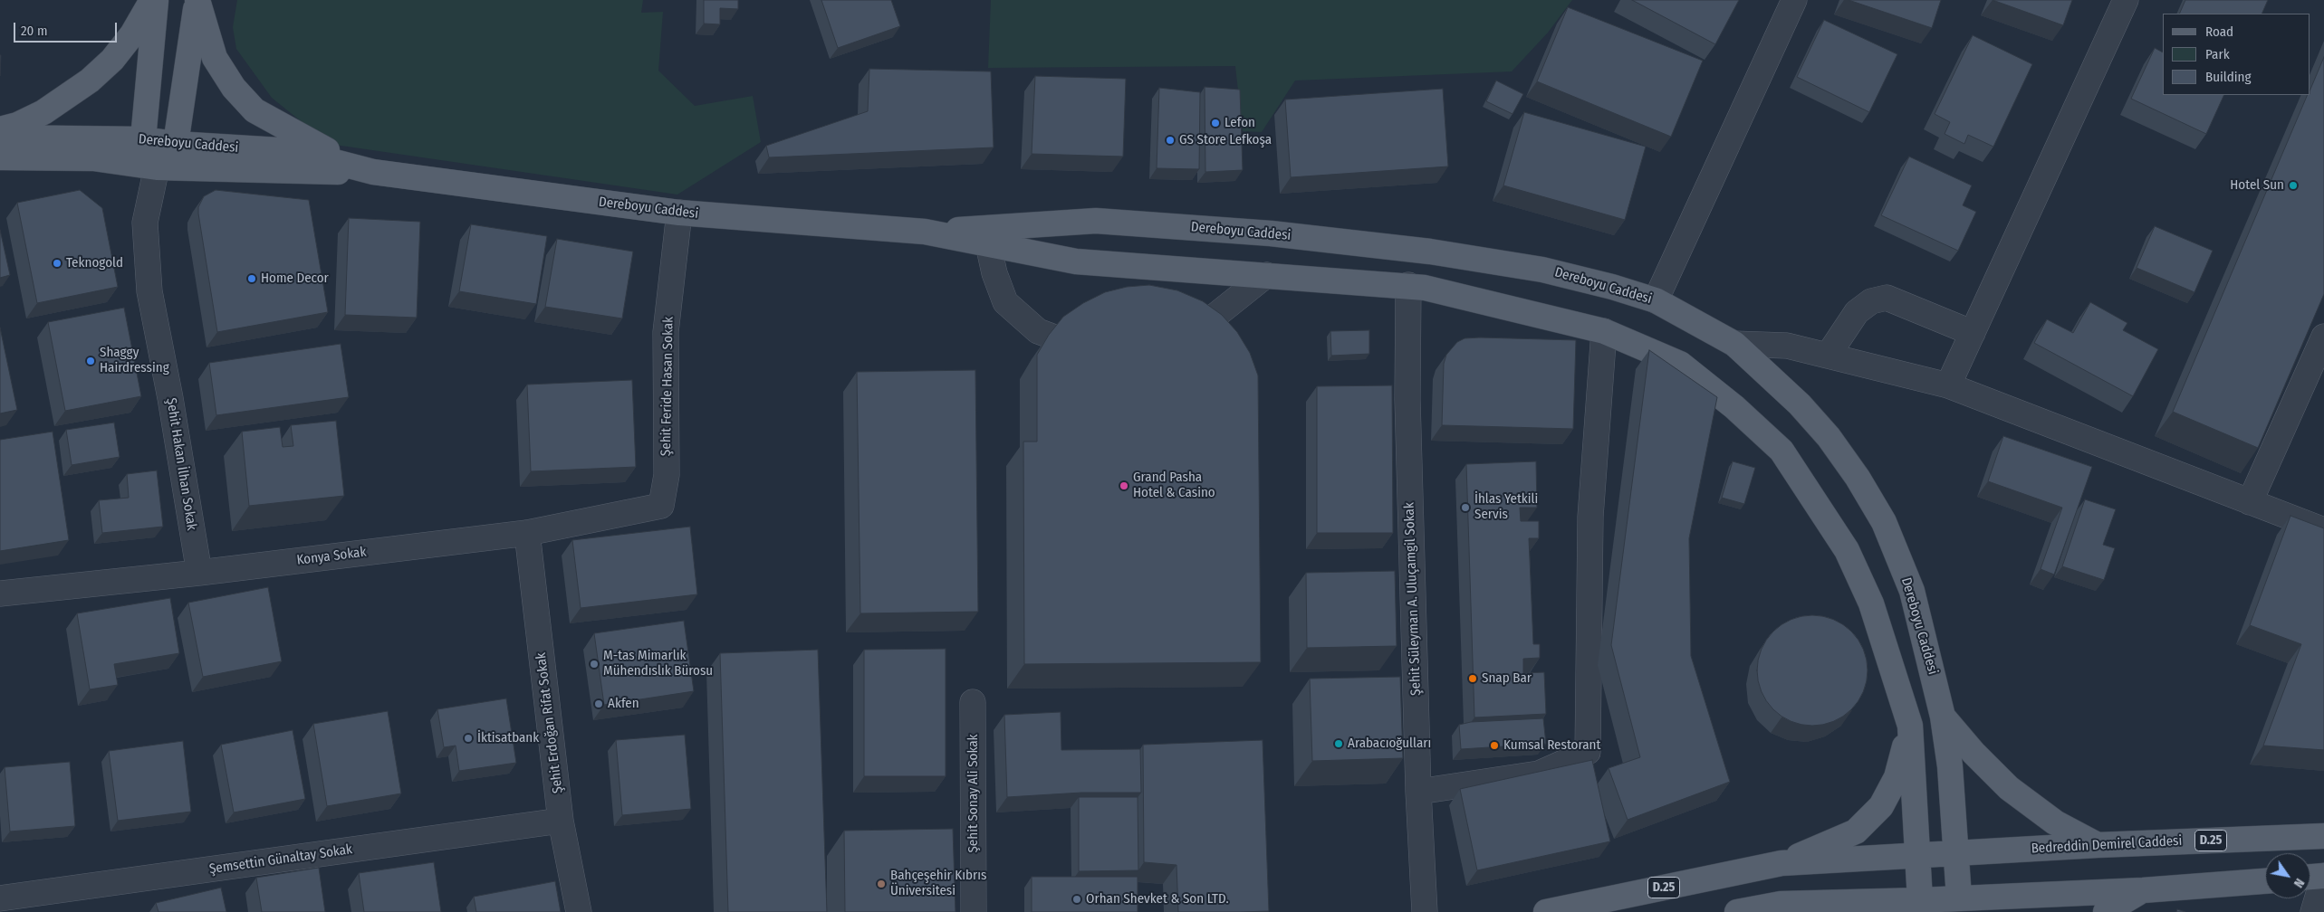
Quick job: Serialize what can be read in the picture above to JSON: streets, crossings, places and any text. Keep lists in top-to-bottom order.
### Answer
{
  "streets": {
    "main road": ["Dereboyu Caddesi", "D.25", "Bedreddin Demirel Caddesi"],
    "street": [
      "Şehit Feride Hasan Sokak",
      "Şehit Hakan İlhan Sokak",
      "Konya Sokak",
      "Şehit Süleyman A. Uluçamgil Sokak",
      "Şehit Erdoğan Rifat Sokak",
      "Şehit Sonay Ali Sokak",
      "Şemsettin Günaltay Sokak"
    ]
  },
  "crossings": [
    ["Dereboyu Caddesi", "Şehit Feride Hasan Sokak"],
    ["Dereboyu Caddesi", "Şehit Hakan İlhan Sokak"],
    ["Dereboyu Caddesi", "Şehit Süleyman A. Uluçamgil Sokak"],
    ["Dereboyu Caddesi", "D.25"],
    ["Dereboyu Caddesi", "Bedreddin Demirel Caddesi"],
    ["Şehit Feride Hasan Sokak", "Konya Sokak"],
    ["Şehit Hakan İlhan Sokak", "Konya Sokak"],
    ["Konya Sokak", "Şehit Erdoğan Rifat Sokak"],
    ["Şehit Erdoğan Rifat Sokak", "Şemsettin Günaltay Sokak"],
    ["D.25", "Bedreddin Demirel Caddesi"]
  ],
  "places": [
    "Lefon",
    "GS Store Lefkoşa",
    "Hotel Sun",
    "Teknogold",
    "Home Decor",
    "Shaggy Hairdressing",
    "Grand Pasha Hotel & Casino",
    "İhlas Yetkili Servis",
    "M-tas Mimarlık Mühendıslık Bürosu",
    "Snap Bar",
    "Akfen",
    "İktisatbank",
    "Arabacıoğulları",
    "Kumsal Restorant",
    "Bahçeşehir Kıbrıs Üniversitesi",
    "Orhan Shevket & Son LTD."
  ],
  "legend": ["Road", "Park", "Building"],
  "scale_bar": "20 m",
  "north": "bottom right"
}
